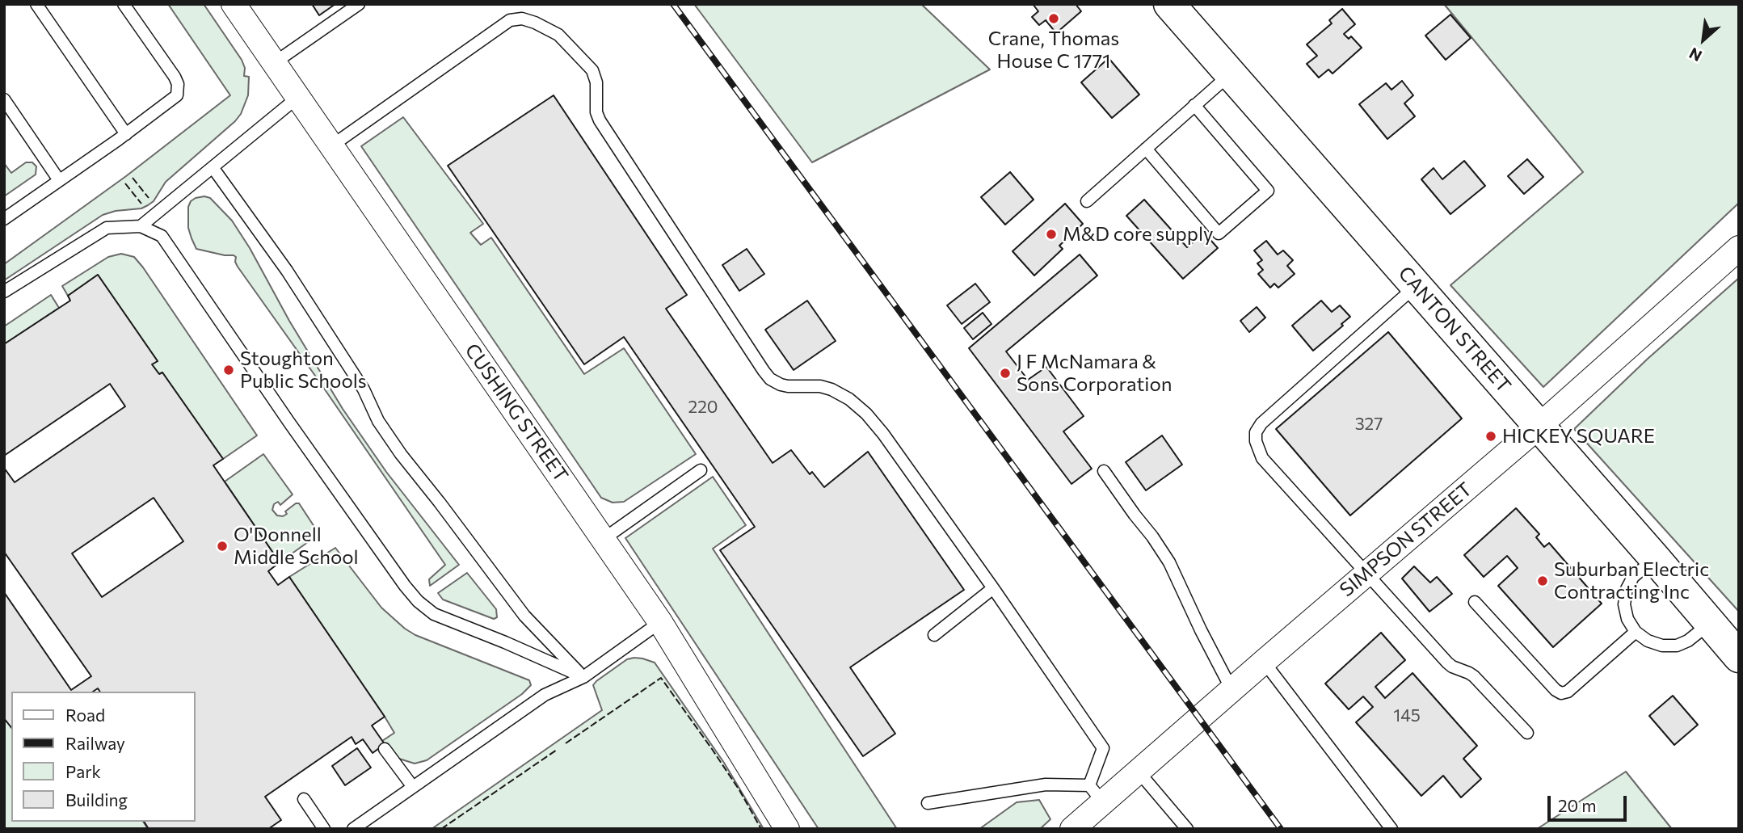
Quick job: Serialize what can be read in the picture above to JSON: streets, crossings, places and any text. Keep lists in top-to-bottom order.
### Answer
{
  "streets": {
    "main road": ["CANTON STREET"],
    "street": ["CUSHING STREET", "SIMPSON STREET"]
  },
  "crossings": [
    ["CANTON STREET", "SIMPSON STREET"]
  ],
  "places": [
    "Crane, Thomas House C 1771",
    "M&D core supply",
    "Stoughton Public Schools",
    "J F McNamara & Sons Corporation",
    "HICKEY SQUARE",
    "O'Donnell Middle School",
    "Suburban Electric Contracting Inc"
  ],
  "house_numbers": ["220", "327", "145"],
  "legend": [
    "Road",
    "Railway",
    "Park",
    "Building"
  ],
  "scale_bar": "20 m",
  "north": "bottom left"
}
